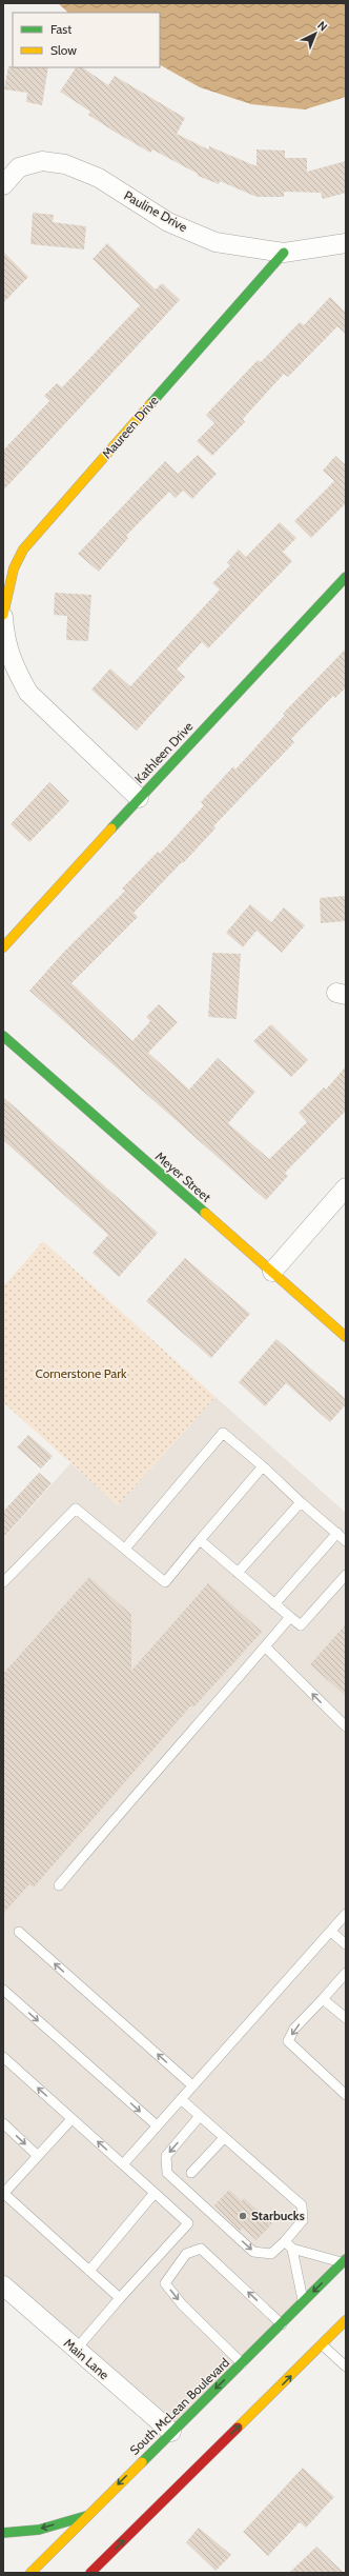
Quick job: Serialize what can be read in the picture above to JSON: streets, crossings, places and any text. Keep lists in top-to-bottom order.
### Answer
{
  "streets": {
    "main road": [
      "Maureen Drive",
      "Kathleen Drive",
      "Meyer Street",
      "South McLean Boulevard"
    ],
    "street": ["Pauline Drive", "Main Lane"]
  },
  "crossings": [
    ["Pauline Drive", "Maureen Drive"],
    ["Maureen Drive", "Kathleen Drive"],
    ["Main Lane", "South McLean Boulevard"]
  ],
  "parks": ["Cornerstone Park"],
  "places": ["Starbucks"],
  "legend": ["Fast", "Slow"],
  "north": "top right"
}
